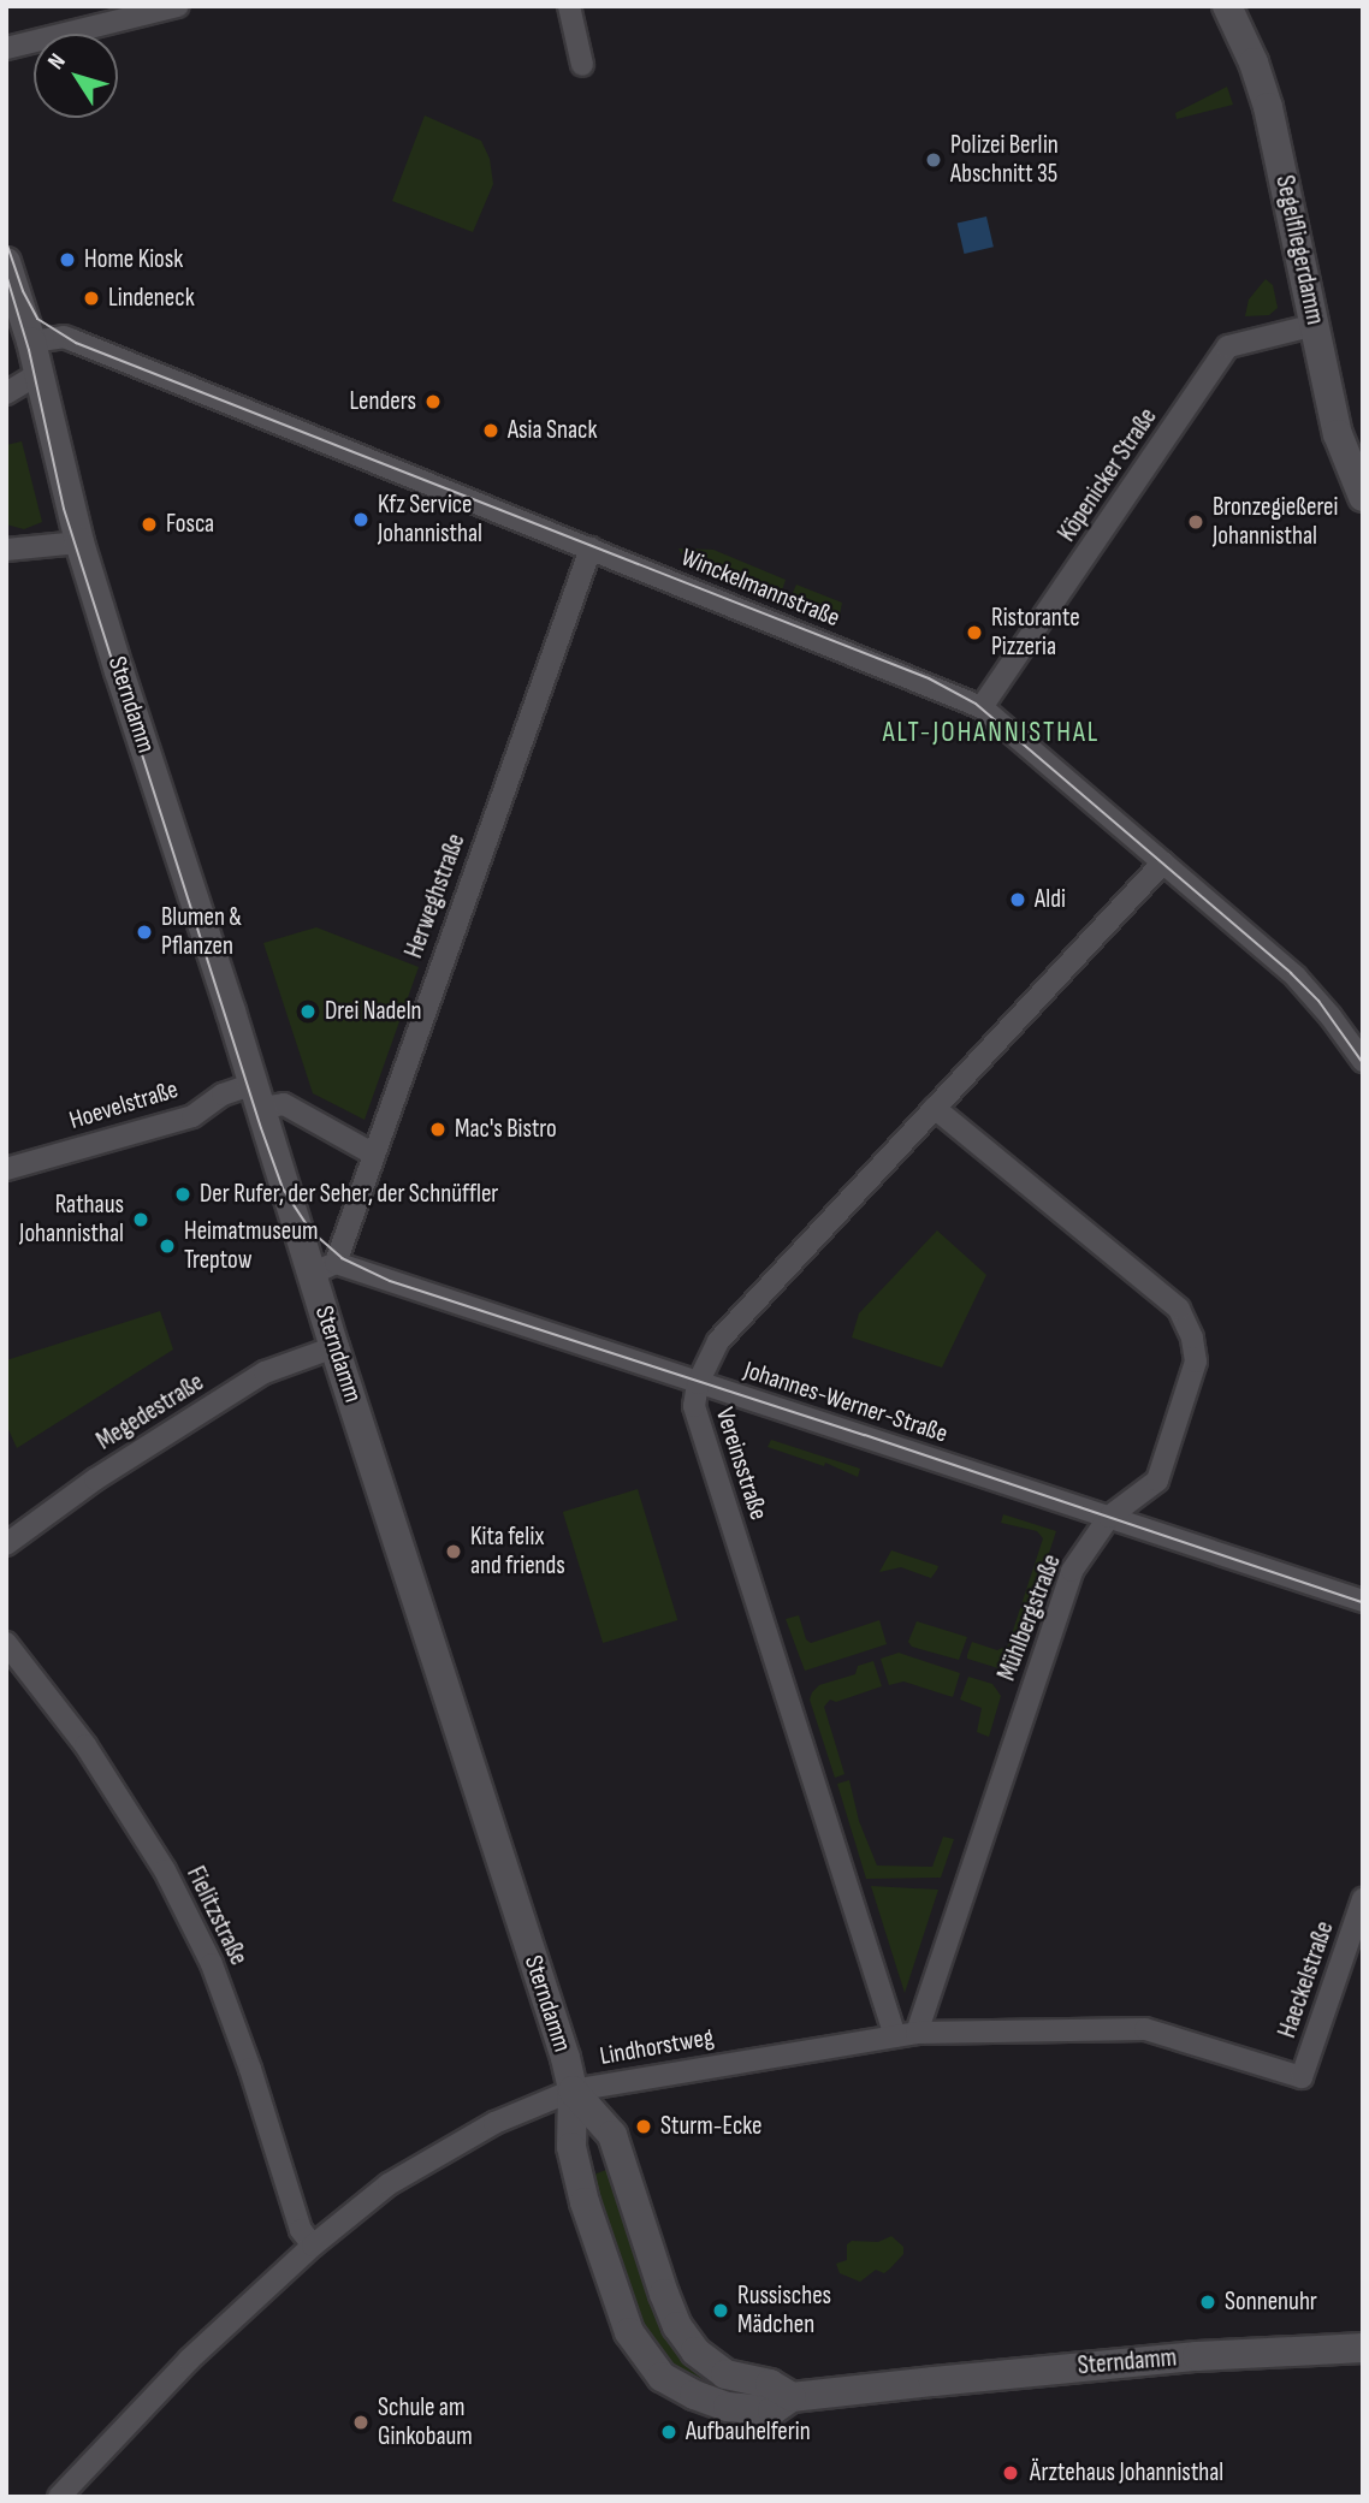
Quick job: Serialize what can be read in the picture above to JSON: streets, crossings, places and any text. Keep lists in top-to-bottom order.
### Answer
{
  "streets": {
    "street": [
      "Segelfliegerdamm",
      "Köpenicker Straße",
      "Winckelmannstraße",
      "Sterndamm",
      "Herweghstraße",
      "Hoevelstraße",
      "Johannes-Werner-Straße",
      "Megedestraße",
      "Vereinsstraße",
      "Mühlbergstraße",
      "Fielitzstraße",
      "Haeckelstraße",
      "Lindhorstweg"
    ]
  },
  "crossings": [
    ["Segelfliegerdamm", "Köpenicker Straße"],
    ["Köpenicker Straße", "Winckelmannstraße"],
    ["Winckelmannstraße", "Sterndamm"],
    ["Winckelmannstraße", "Herweghstraße"],
    ["Winckelmannstraße", "Vereinsstraße"],
    ["Sterndamm", "Herweghstraße"],
    ["Sterndamm", "Hoevelstraße"],
    ["Sterndamm", "Johannes-Werner-Straße"],
    ["Sterndamm", "Megedestraße"],
    ["Sterndamm", "Lindhorstweg"],
    ["Herweghstraße", "Johannes-Werner-Straße"],
    ["Johannes-Werner-Straße", "Vereinsstraße"],
    ["Johannes-Werner-Straße", "Mühlbergstraße"],
    ["Vereinsstraße", "Mühlbergstraße"],
    ["Vereinsstraße", "Lindhorstweg"],
    ["Mühlbergstraße", "Lindhorstweg"],
    ["Fielitzstraße", "Lindhorstweg"],
    ["Haeckelstraße", "Lindhorstweg"]
  ],
  "districts": ["ALT-JOHANNISTHAL"],
  "places": [
    "Polizei Berlin Abschnitt 35",
    "Home Kiosk",
    "Lindeneck",
    "Lenders",
    "Asia Snack",
    "Kfz Service Johannisthal",
    "Bronzegießerei Johannisthal",
    "Fosca",
    "Ristorante Pizzeria",
    "Aldi",
    "Blumen & Pflanzen",
    "Drei Nadeln",
    "Mac's Bistro",
    "Der Rufer, der Seher, der Schnüffler",
    "Rathaus Johannisthal",
    "Heimatmuseum Treptow",
    "Kita felix and friends",
    "Sturm-Ecke",
    "Sonnenuhr",
    "Russisches Mädchen",
    "Schule am Ginkobaum",
    "Aufbauhelferin",
    "Ärztehaus Johannisthal"
  ],
  "north": "top left"
}
